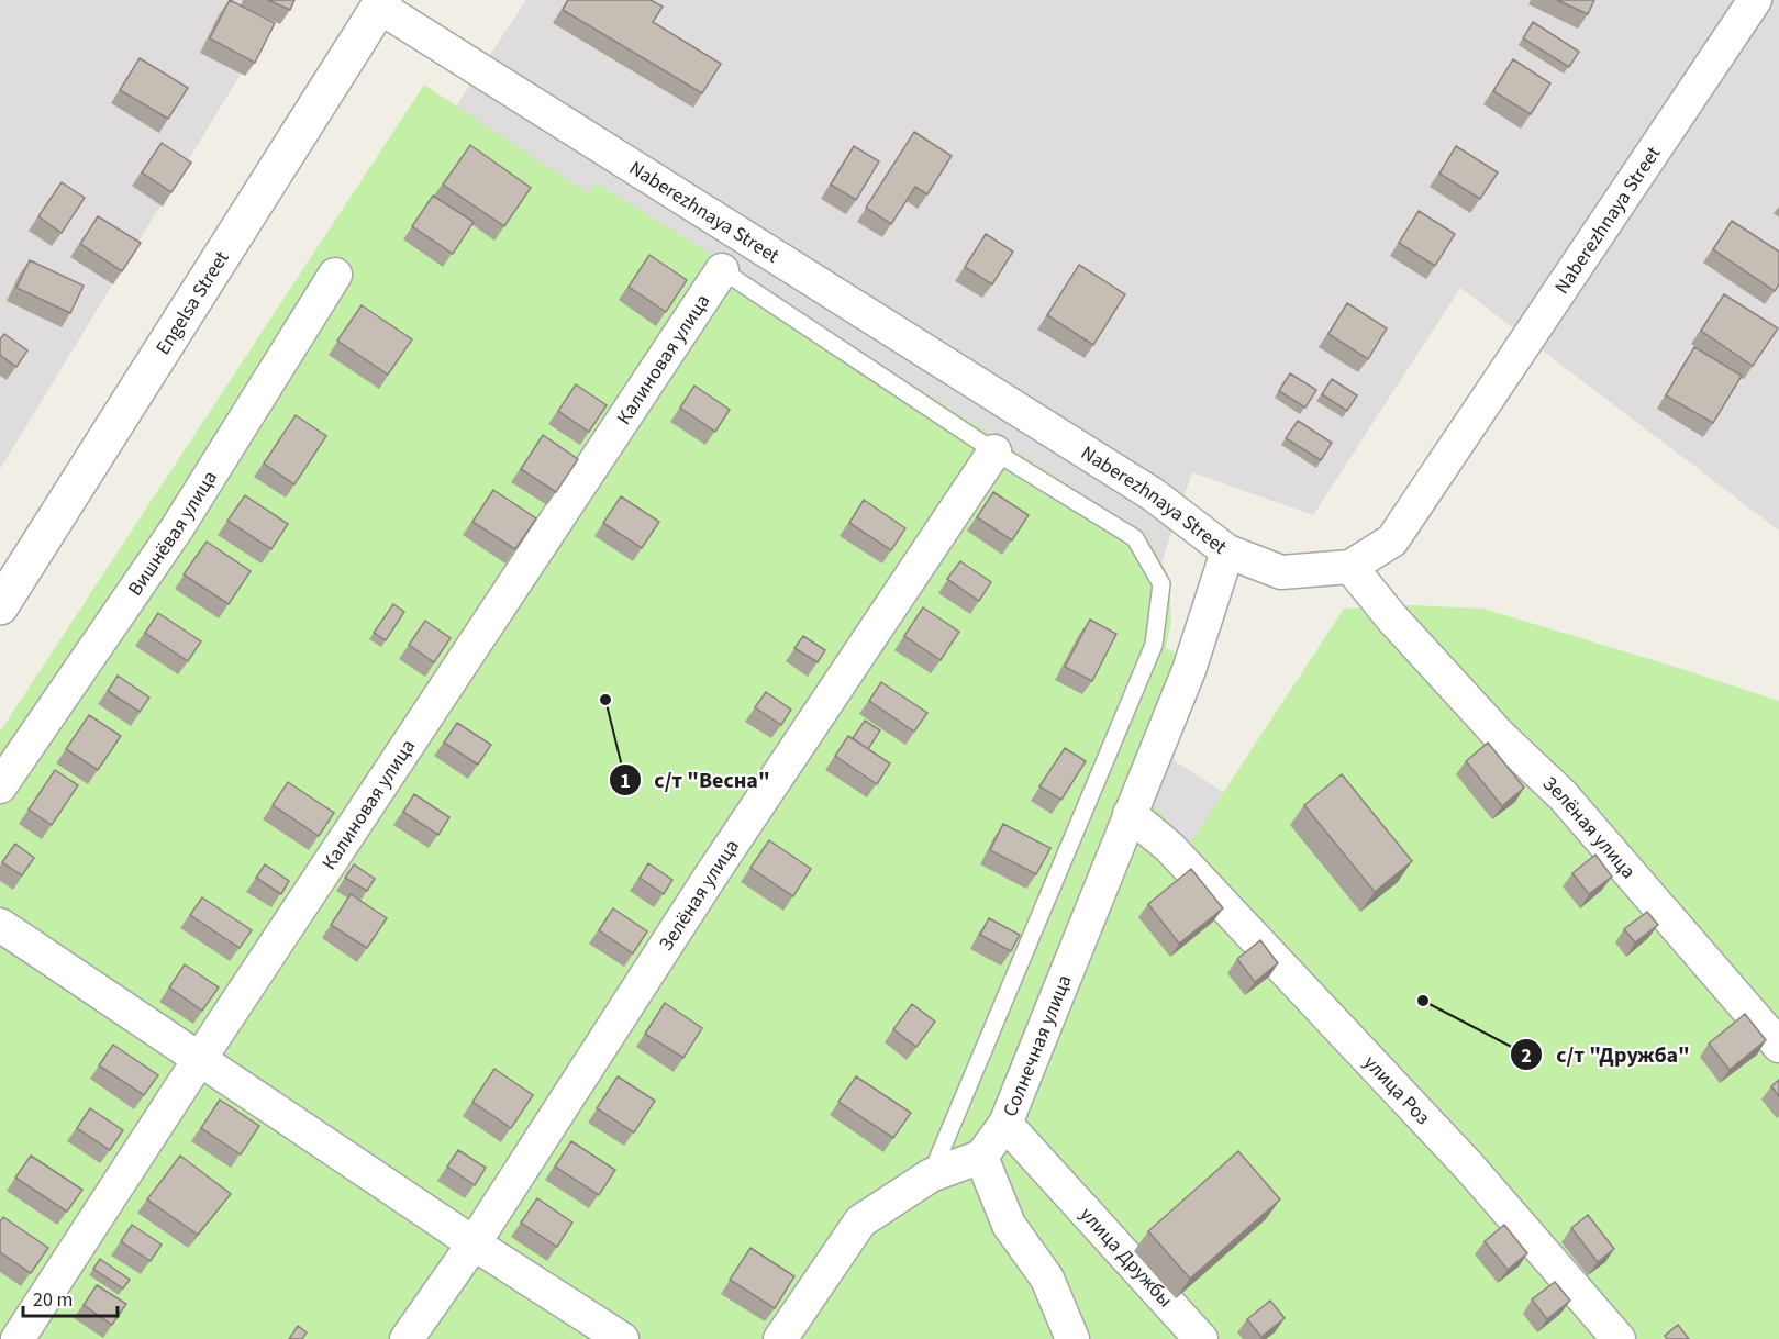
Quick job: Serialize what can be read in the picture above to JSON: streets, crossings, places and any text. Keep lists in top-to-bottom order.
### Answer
{
  "streets": {
    "street": [
      "Naberezhnaya Street",
      "Engelsa Street",
      "Калиновая улица",
      "Вишнёвая улица",
      "Зелёная улица",
      "Солнечная улица",
      "улица Роз",
      "улица Дружбы"
    ]
  },
  "crossings": [
    ["Naberezhnaya Street", "Engelsa Street"],
    ["Naberezhnaya Street", "Зелёная улица"],
    ["Naberezhnaya Street", "Солнечная улица"],
    ["Солнечная улица", "улица Роз"],
    ["Солнечная улица", "улица Дружбы"]
  ],
  "places": ["с/т \"Весна\"", "с/т \"Дружба\""],
  "scale_bar": "20 m"
}
